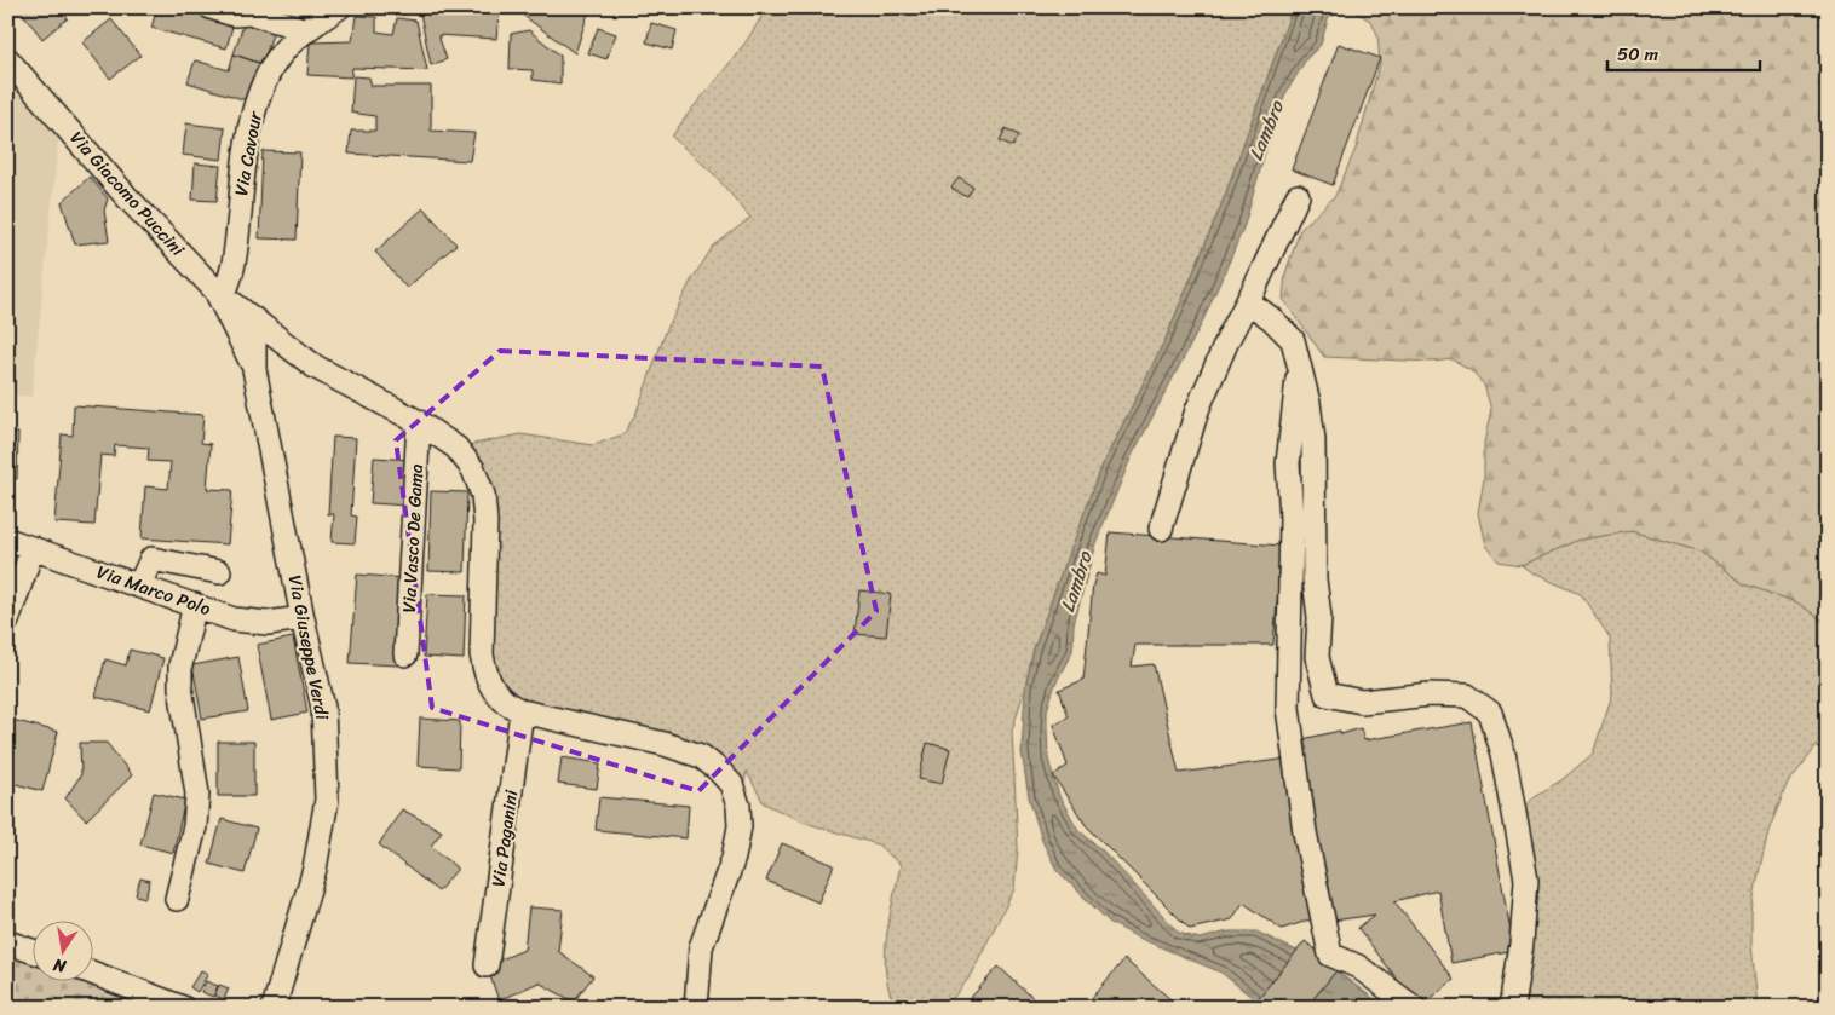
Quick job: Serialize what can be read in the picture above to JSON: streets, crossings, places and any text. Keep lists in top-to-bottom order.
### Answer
{
  "streets": {
    "street": [
      "Via Cavour",
      "Via Giacomo Puccini",
      "Via Vasco De Gama",
      "Via Marco Polo",
      "Via Giuseppe Verdi",
      "Via Paganini"
    ]
  },
  "crossings": [
    ["Via Cavour", "Via Giacomo Puccini"],
    ["Via Giacomo Puccini", "Via Vasco De Gama"],
    ["Via Giacomo Puccini", "Via Giuseppe Verdi"],
    ["Via Giacomo Puccini", "Via Paganini"],
    ["Via Marco Polo", "Via Giuseppe Verdi"]
  ],
  "water": ["Lambro"],
  "scale_bar": "50 m",
  "north": "bottom"
}
